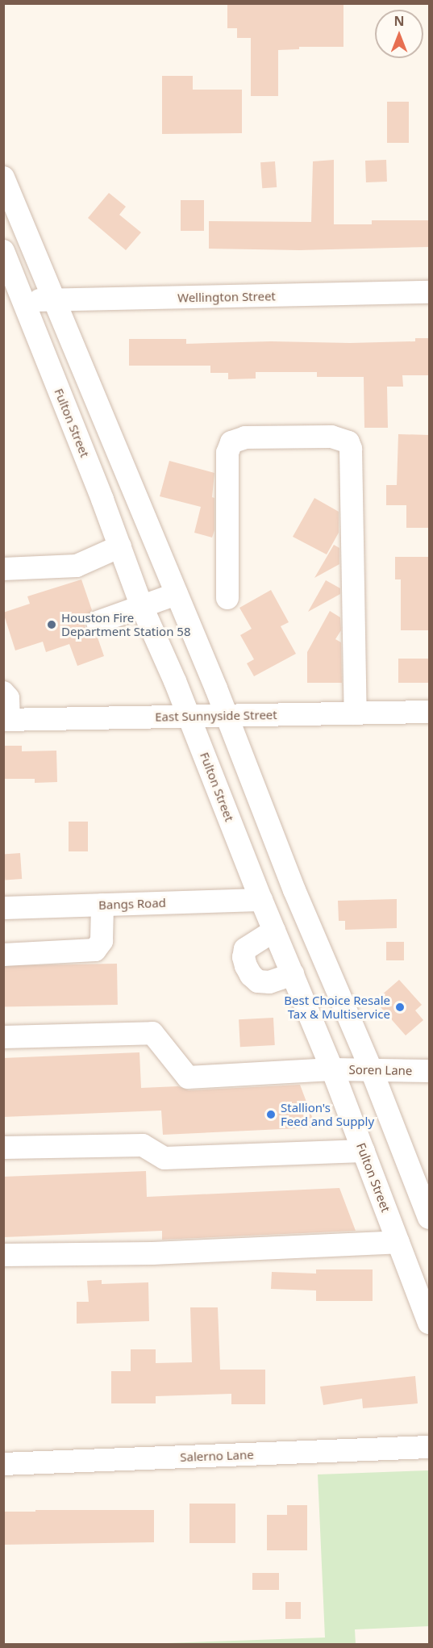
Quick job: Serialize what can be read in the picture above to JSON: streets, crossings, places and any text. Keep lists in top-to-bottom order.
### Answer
{
  "streets": {
    "street": [
      "Wellington Street",
      "Fulton Street",
      "East Sunnyside Street",
      "Bangs Road",
      "Soren Lane",
      "Salerno Lane"
    ]
  },
  "crossings": [
    ["Wellington Street", "Fulton Street"],
    ["Fulton Street", "East Sunnyside Street"],
    ["Fulton Street", "Bangs Road"],
    ["Fulton Street", "Soren Lane"]
  ],
  "places": ["Houston Fire Department Station 58", "Best Choice Resale Tax & Multiservice", "Stallion's Feed and Supply"],
  "north": "top"
}
